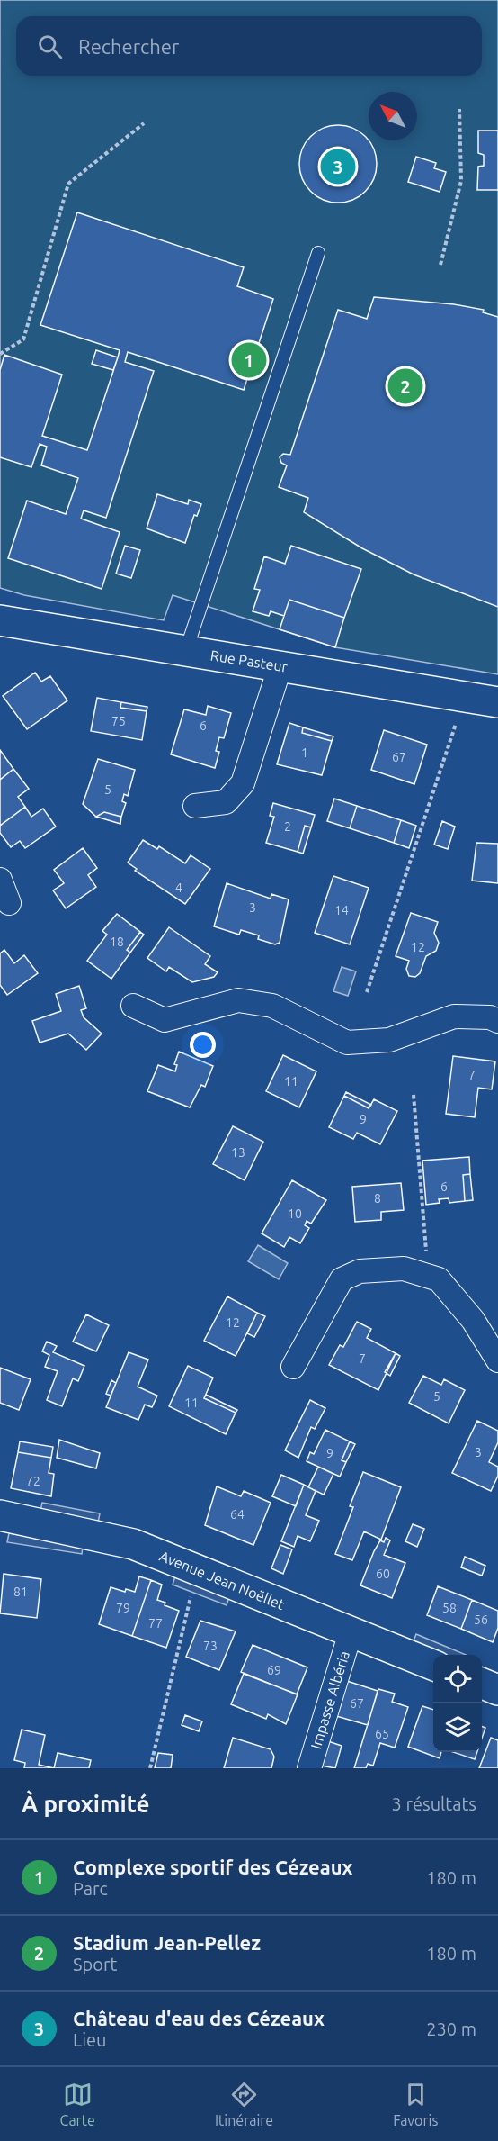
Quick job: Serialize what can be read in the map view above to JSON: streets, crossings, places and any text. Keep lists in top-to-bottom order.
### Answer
{
  "streets": {
    "main road": ["Rue Pasteur", "Avenue Jean Noëllet"],
    "street": ["Impasse Albéria"]
  },
  "crossings": [
    ["Avenue Jean Noëllet", "Impasse Albéria"]
  ],
  "house_numbers": [
    "75",
    "6",
    "1",
    "67",
    "5",
    "2",
    "4",
    "3",
    "14",
    "18",
    "12",
    "7",
    "11",
    "9",
    "13",
    "6",
    "8",
    "10",
    "12",
    "7",
    "5",
    "11",
    "3",
    "9",
    "72",
    "64",
    "60",
    "81",
    "79",
    "58",
    "56",
    "77",
    "73",
    "69",
    "67",
    "65"
  ],
  "north": "top left",
  "page": {
    "search": "Rechercher",
    "pins": ["3", "1", "2"],
    "heading": ["À proximité", "3 résultats"],
    "list": [
      {
        "mark": "1",
        "name": "Complexe sportif des Cézeaux",
        "note": "Parc",
        "value": "180 m"
      },
      {
        "mark": "2",
        "name": "Stadium Jean-Pellez",
        "note": "Sport",
        "value": "180 m"
      },
      {
        "mark": "3",
        "name": "Château d'eau des Cézeaux",
        "note": "Lieu",
        "value": "230 m"
      }
    ],
    "nav": ["Carte", "Itinéraire", "Favoris"]
  }
}
